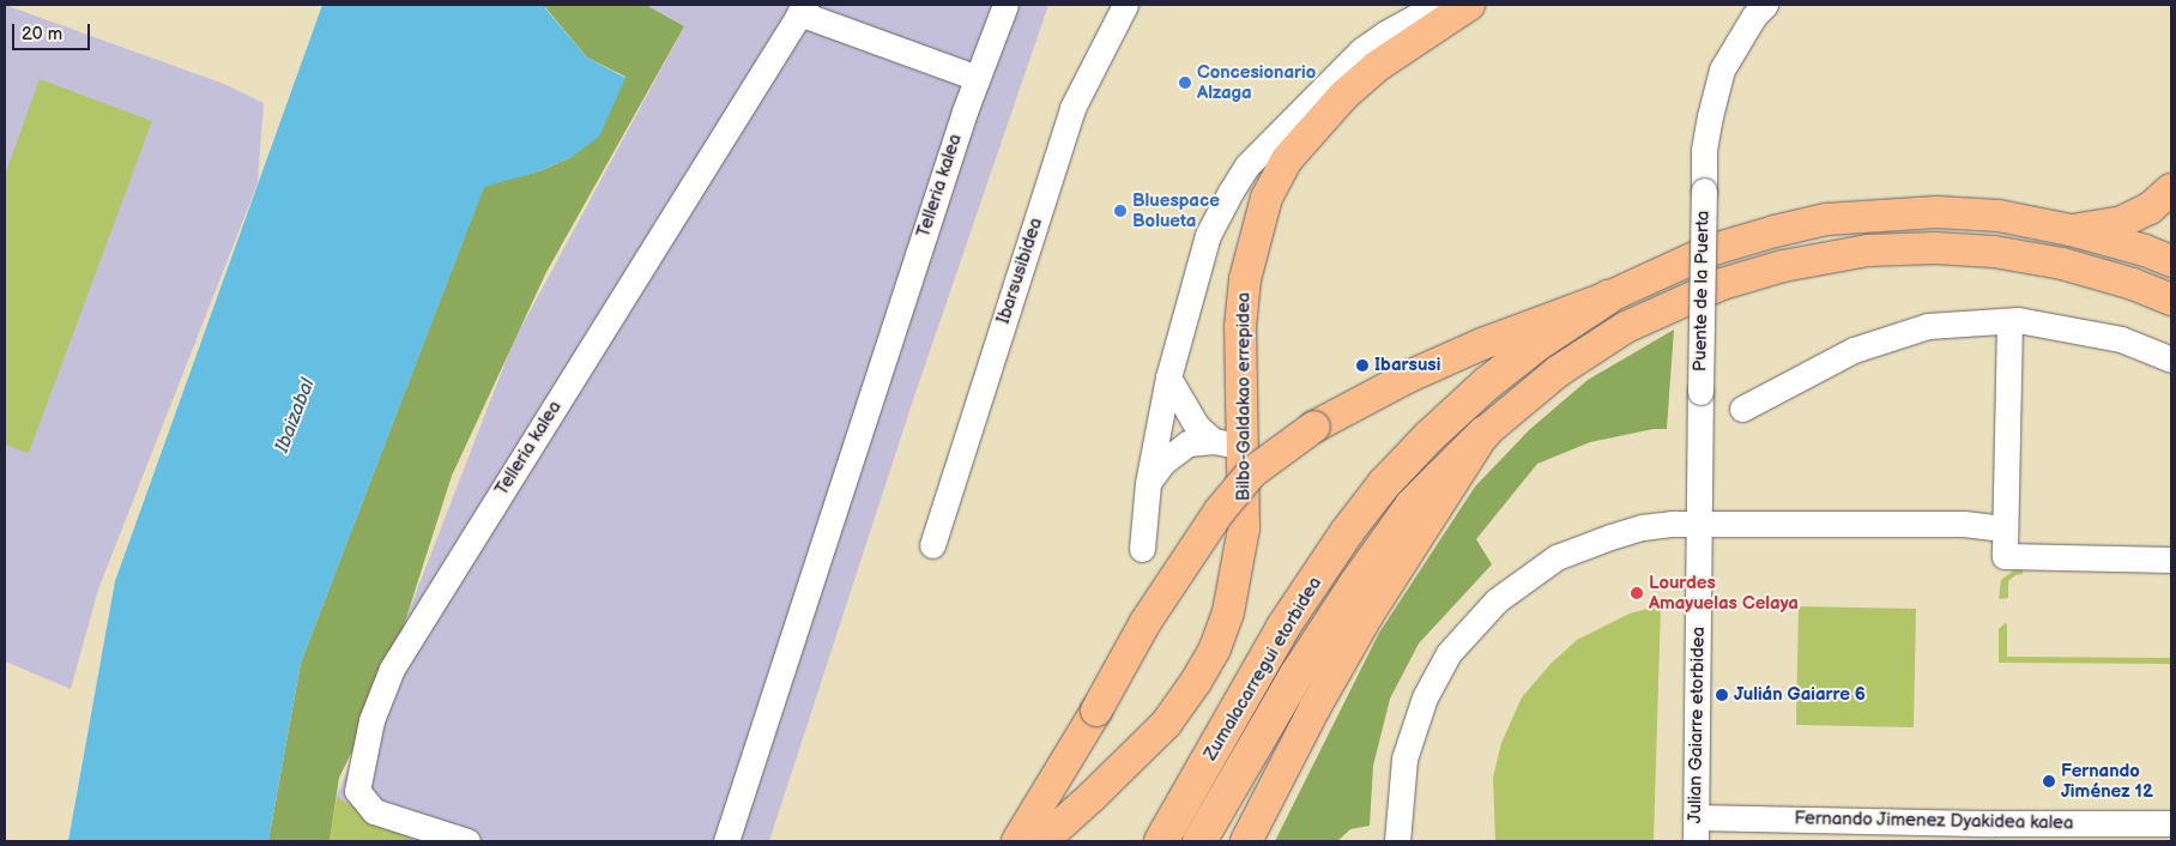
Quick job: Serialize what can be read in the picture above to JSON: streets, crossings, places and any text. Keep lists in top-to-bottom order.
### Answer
{
  "streets": {
    "highway": ["Zumalacarregui etorbidea"],
    "main road": ["Bilbo-Galdakao errepidea"],
    "street": [
      "Telleria kalea",
      "Ibarsusibidea",
      "Puente de la Puerta",
      "Julian Gaiarre etorbidea",
      "Fernando Jimenez Dyakidea kalea"
    ]
  },
  "crossings": [
    ["Puente de la Puerta", "Julian Gaiarre etorbidea"],
    ["Julian Gaiarre etorbidea", "Fernando Jimenez Dyakidea kalea"]
  ],
  "water": ["Ibaizabal"],
  "places": [
    "Concesionario Alzaga",
    "Bluespace Bolueta",
    "Ibarsusi",
    "Lourdes Amayuelas Celaya",
    "Julián Gaiarre 6",
    "Fernando Jiménez 12"
  ],
  "scale_bar": "20 m"
}
